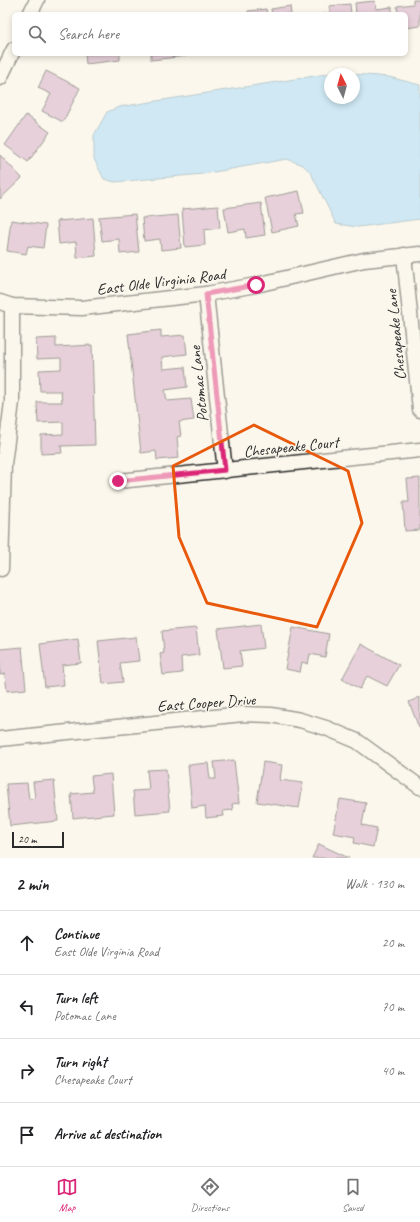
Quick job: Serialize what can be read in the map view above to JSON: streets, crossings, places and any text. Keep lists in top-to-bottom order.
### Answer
{
  "streets": {
    "street": [
      "East Olde Virginia Road",
      "Chesapeake Lane",
      "Potomac Lane",
      "Chesapeake Court",
      "East Cooper Drive"
    ]
  },
  "crossings": [
    ["East Olde Virginia Road", "Chesapeake Lane"],
    ["East Olde Virginia Road", "Potomac Lane"],
    ["Potomac Lane", "Chesapeake Court"]
  ],
  "scale_bar": "20 m",
  "north": "top",
  "page": {
    "search": "Search here",
    "scale": "20 m",
    "heading": ["2 min", "Walk · 130 m"],
    "list": [
      ["Continue", "East Olde Virginia Road", "20 m"],
      ["Turn left", "Potomac Lane", "70 m"],
      ["Turn right", "Chesapeake Court", "40 m"],
      "Arrive at destination"
    ],
    "nav": ["Map", "Directions", "Saved"]
  }
}
